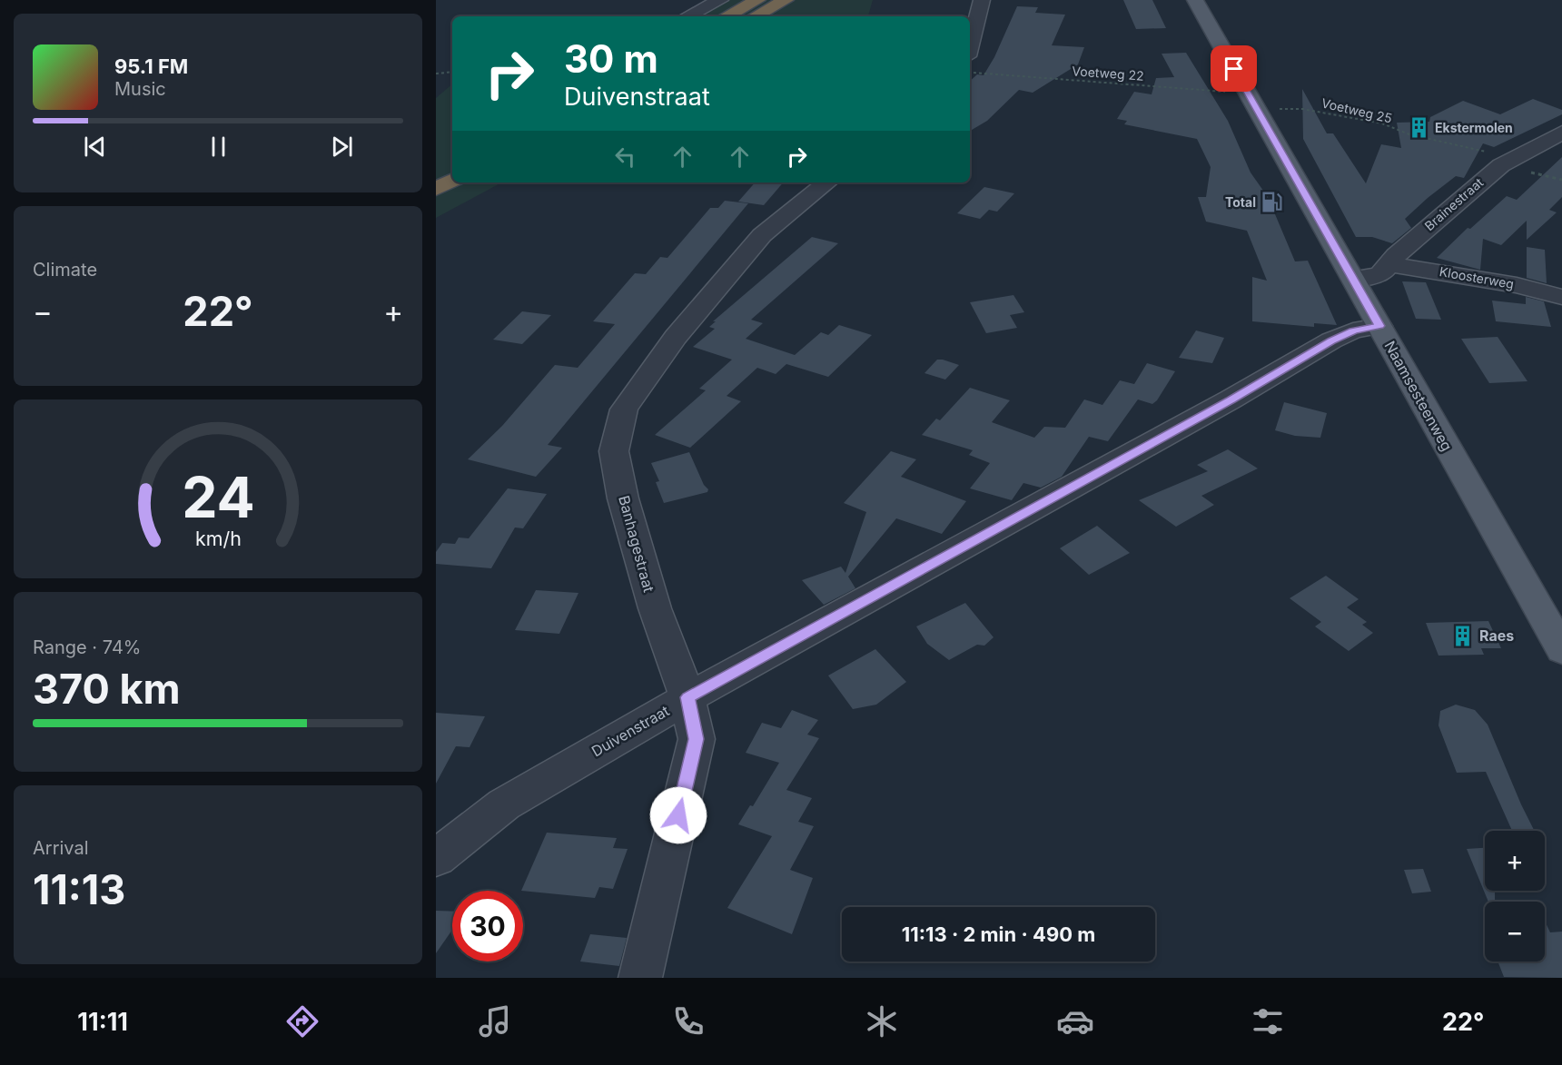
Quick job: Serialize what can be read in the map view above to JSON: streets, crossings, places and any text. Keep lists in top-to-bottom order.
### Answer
{
  "streets": {
    "main road": ["Naamsesteenweg"],
    "street": [
      "Brainestraat",
      "Kloosterweg",
      "Banhagestraat",
      "Duivenstraat"
    ],
    "path": ["Voetweg 22", "Voetweg 25"]
  },
  "crossings": [
    ["Voetweg 22", "Voetweg 25"],
    ["Voetweg 22", "Naamsesteenweg"],
    ["Voetweg 25", "Brainestraat"],
    ["Voetweg 25", "Naamsesteenweg"],
    ["Brainestraat", "Kloosterweg"],
    ["Brainestraat", "Naamsesteenweg"],
    ["Naamsesteenweg", "Duivenstraat"],
    ["Banhagestraat", "Duivenstraat"]
  ],
  "places": {
    "building": ["Ekstermolen", "Raes"],
    "fuel station": ["Total"]
  },
  "page": {
    "turn": ["30 m", "Duivenstraat"],
    "song": ["95.1 FM", "Music"],
    "tile": [
      "Climate",
      ["Range · 74%", "370 km"],
      ["Arrival", "11:13"]
    ],
    "heat": ["−", "22°", "+"],
    "map_buttons": ["+", "−"],
    "limit": "30",
    "trip": "11:13 · 2 min · 490 m",
    "tabs": ["11:11", "22°"],
    "gauge": ["24", "km/h"]
  }
}
